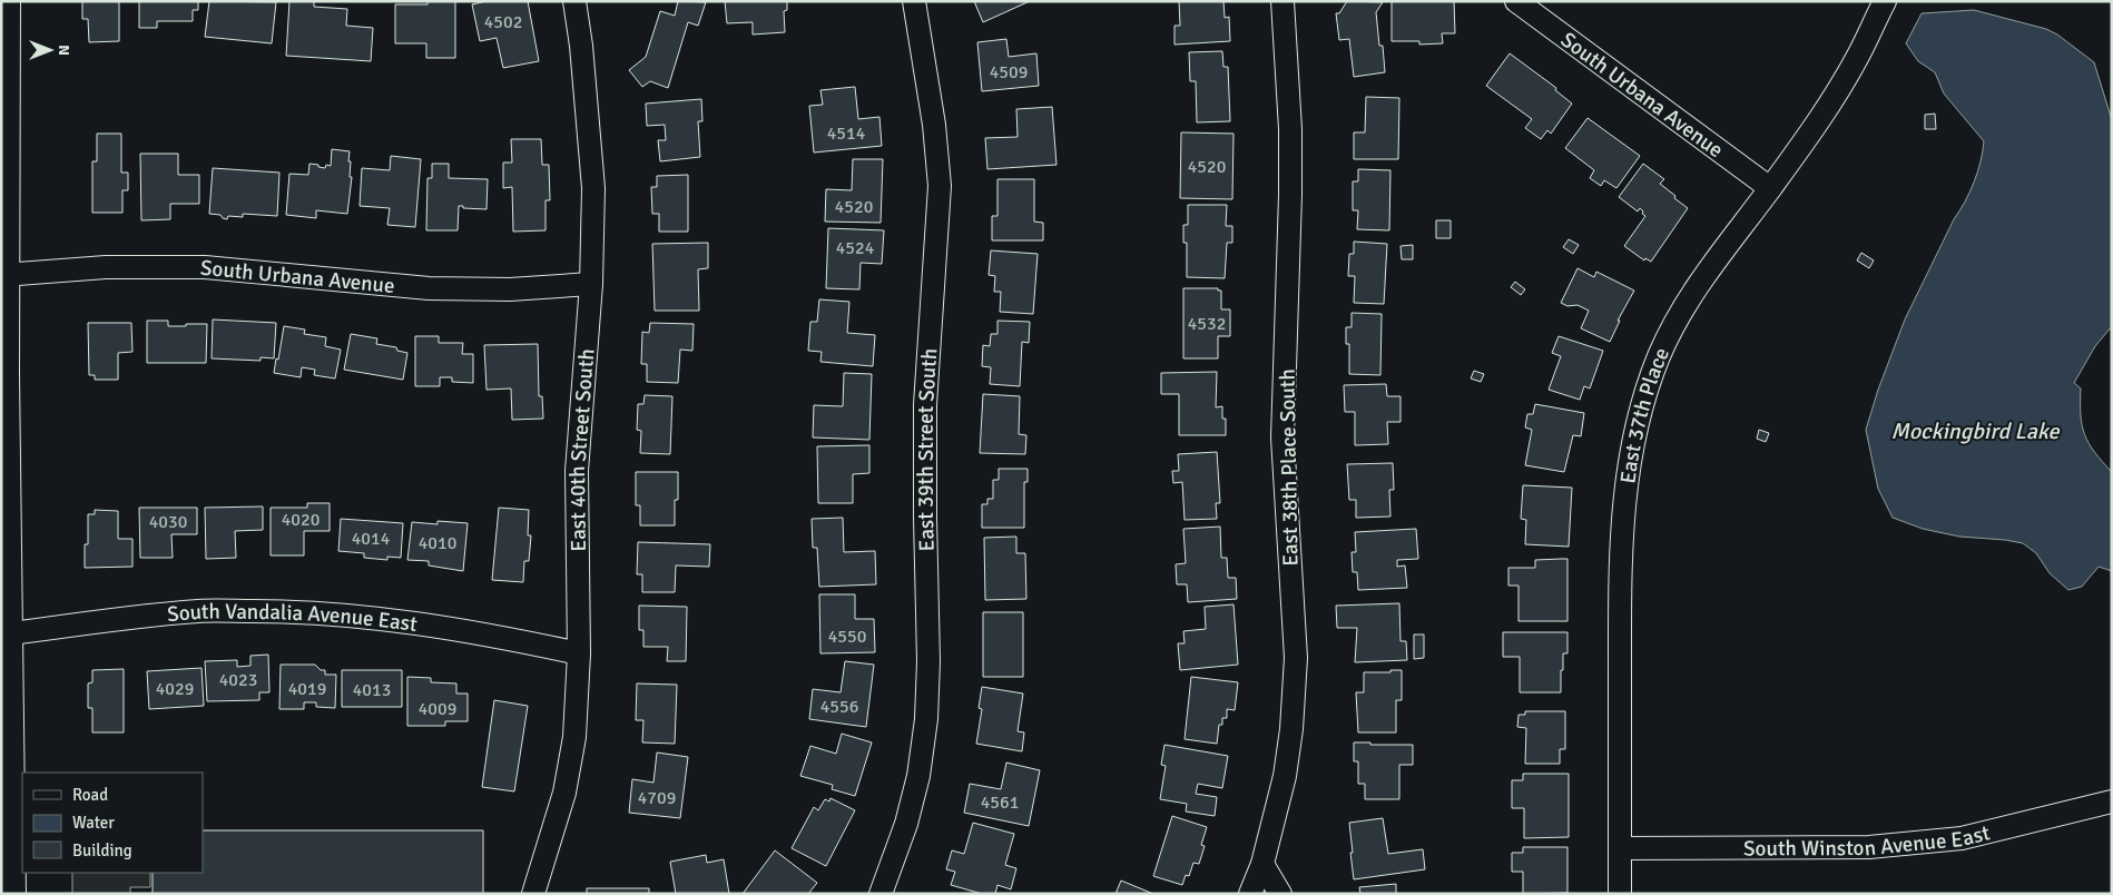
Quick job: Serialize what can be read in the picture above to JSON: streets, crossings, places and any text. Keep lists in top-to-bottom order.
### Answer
{
  "streets": {
    "street": [
      "South Urbana Avenue",
      "East 37th Place",
      "East 40th Street South",
      "East 39th Street South",
      "East 38th Place South",
      "South Vandalia Avenue East",
      "South Winston Avenue East"
    ]
  },
  "crossings": [
    ["South Urbana Avenue", "East 37th Place"],
    ["South Urbana Avenue", "East 40th Street South"],
    ["East 37th Place", "South Winston Avenue East"],
    ["East 40th Street South", "South Vandalia Avenue East"]
  ],
  "water": ["Mockingbird Lake"],
  "house_numbers": [
    "4502",
    "4509",
    "4514",
    "4520",
    "4520",
    "4524",
    "4532",
    "4020",
    "4030",
    "4014",
    "4010",
    "4550",
    "4023",
    "4029",
    "4019",
    "4013",
    "4556",
    "4009",
    "4709",
    "4561"
  ],
  "legend": ["Road", "Water", "Building"],
  "north": "right"
}
